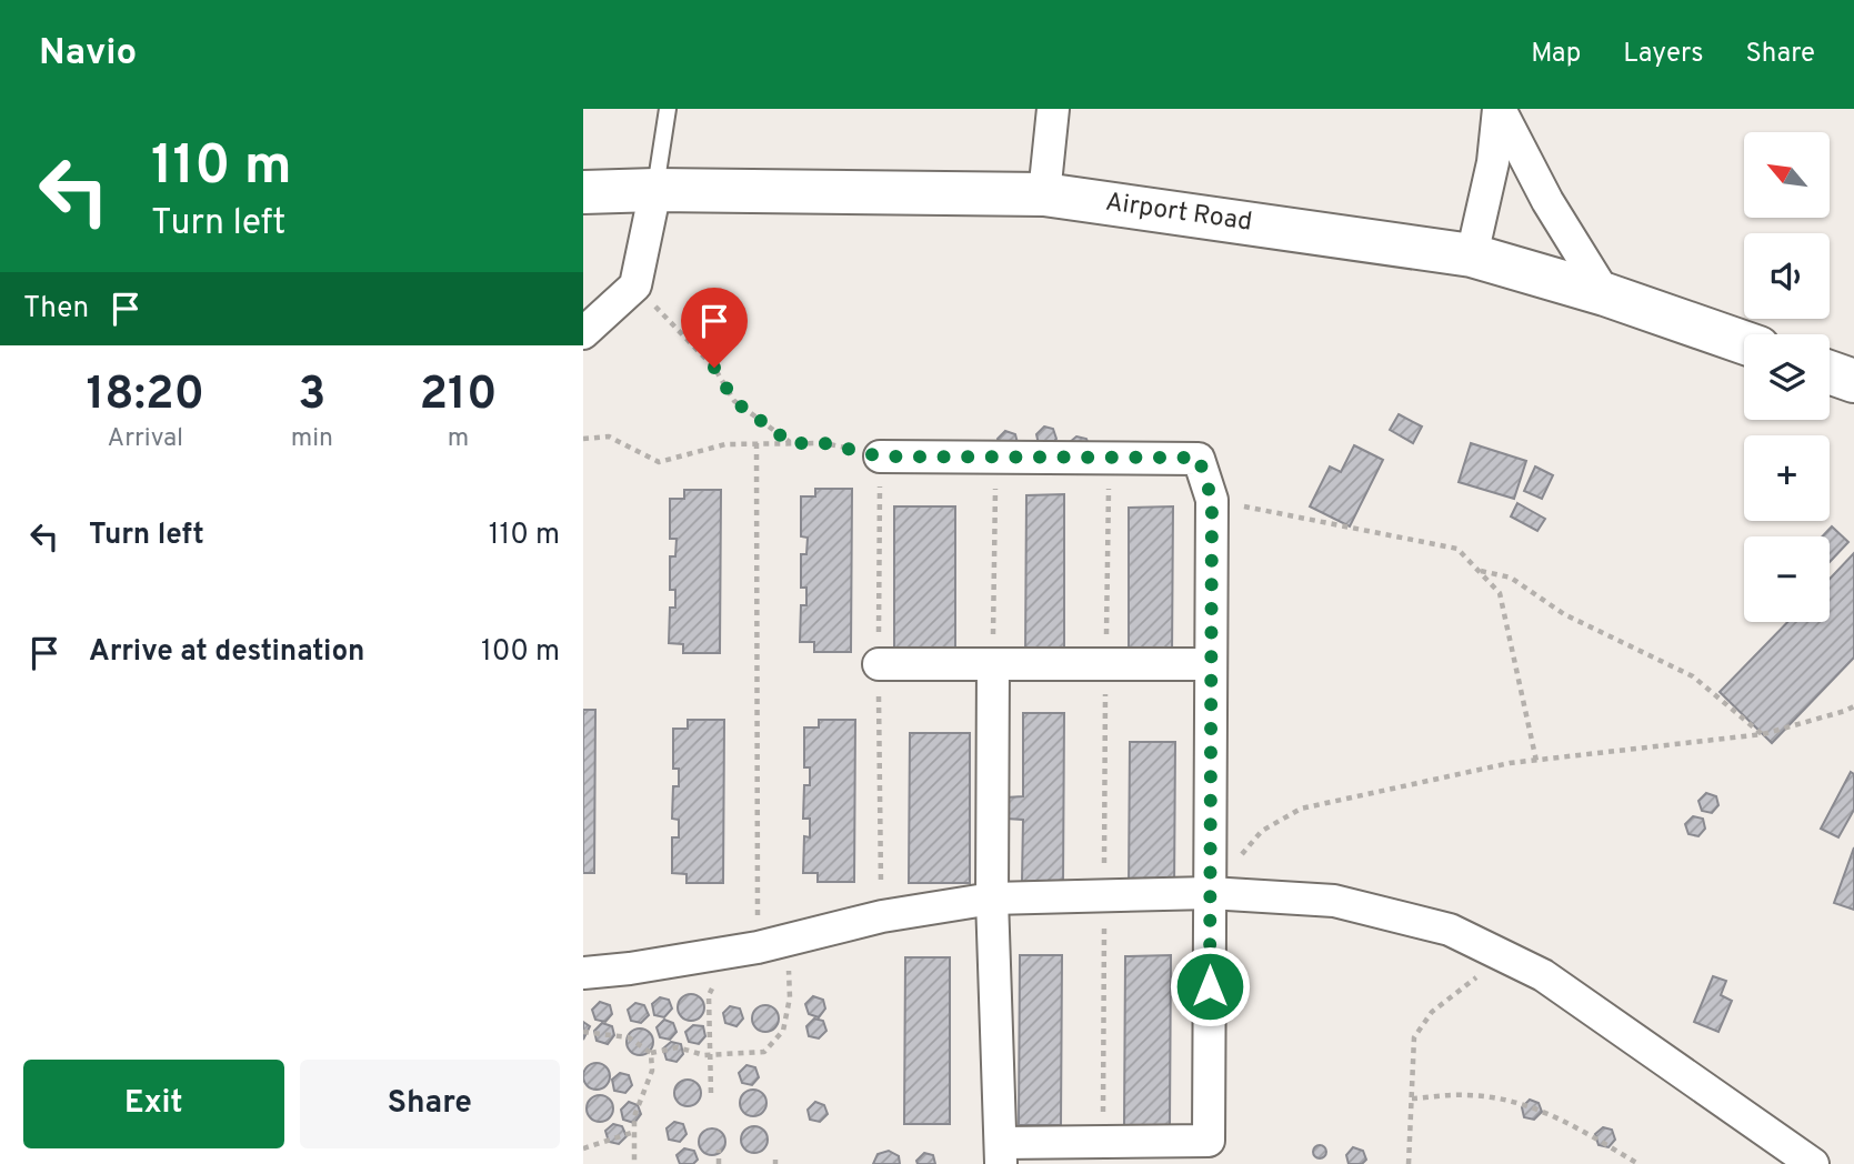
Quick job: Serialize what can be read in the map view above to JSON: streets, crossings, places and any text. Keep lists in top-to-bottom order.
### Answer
{
  "streets": {
    "street": ["Airport Road"]
  },
  "north": "top left",
  "page": {
    "header": "Navio",
    "nav": ["Map", "Layers", "Share"],
    "turn": ["110 m", "Turn left"],
    "map_buttons": ["+", "−"],
    "then": "Then",
    "eta": [
      "18:20",
      "Arrival",
      "3",
      "min",
      "210",
      "m"
    ],
    "list": [
      {
        "name": "Turn left",
        "value": "110 m"
      },
      {
        "name": "Arrive at destination",
        "value": "100 m"
      }
    ],
    "buttons": ["Exit", "Share"]
  }
}
